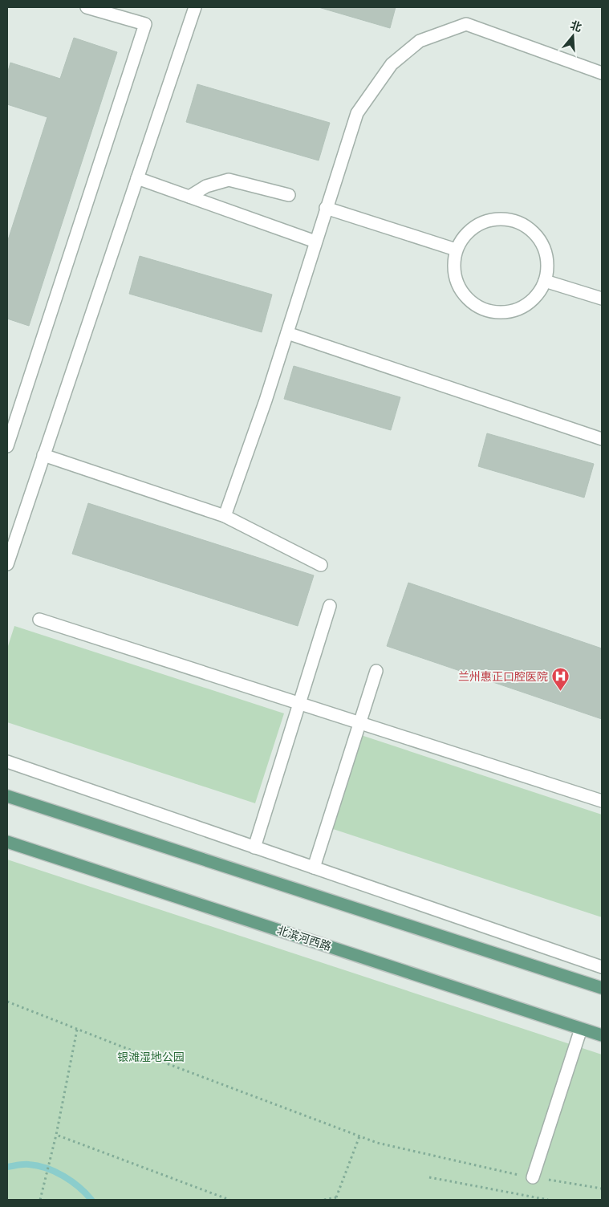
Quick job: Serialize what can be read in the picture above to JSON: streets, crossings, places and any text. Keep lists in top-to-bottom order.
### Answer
{
  "streets": {
    "main road": ["北滨河西路"]
  },
  "parks": ["银滩湿地公园"],
  "places": {
    "hospital": ["兰州惠正口腔医院"]
  },
  "north": "top"
}
